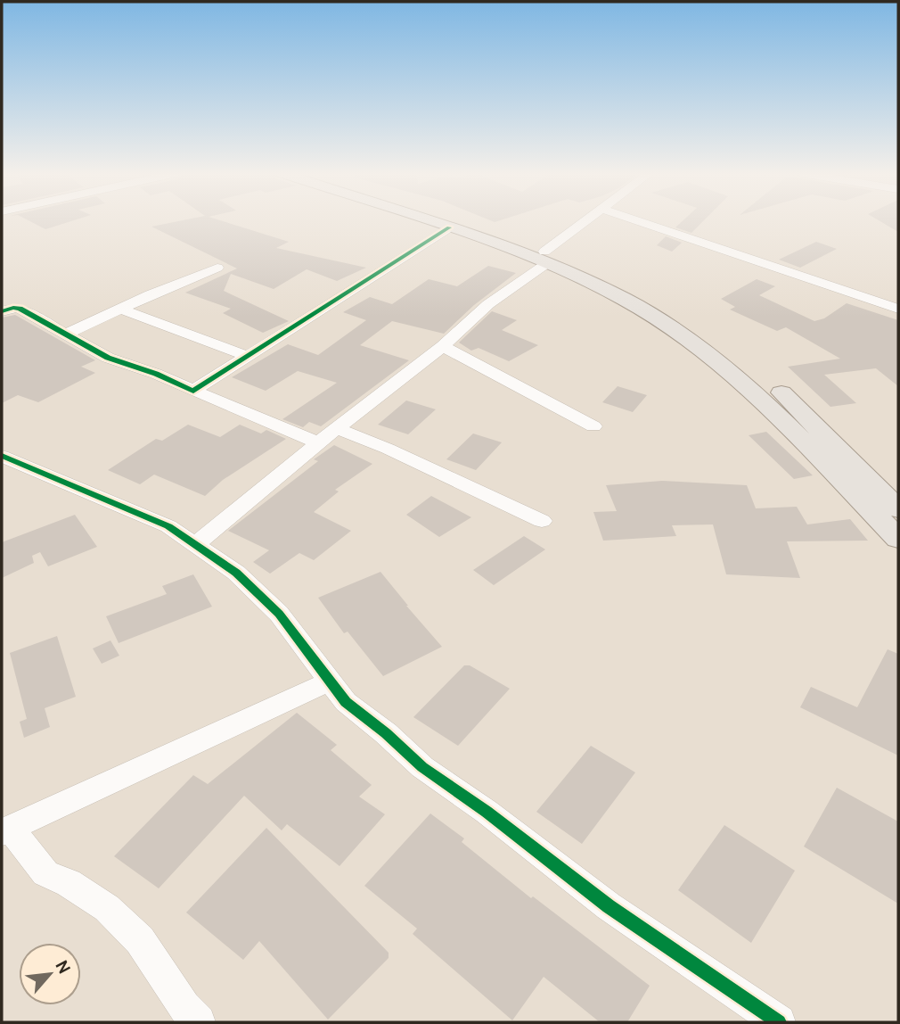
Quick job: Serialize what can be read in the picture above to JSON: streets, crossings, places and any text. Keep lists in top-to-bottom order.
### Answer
{
  "north": "top right"
}
